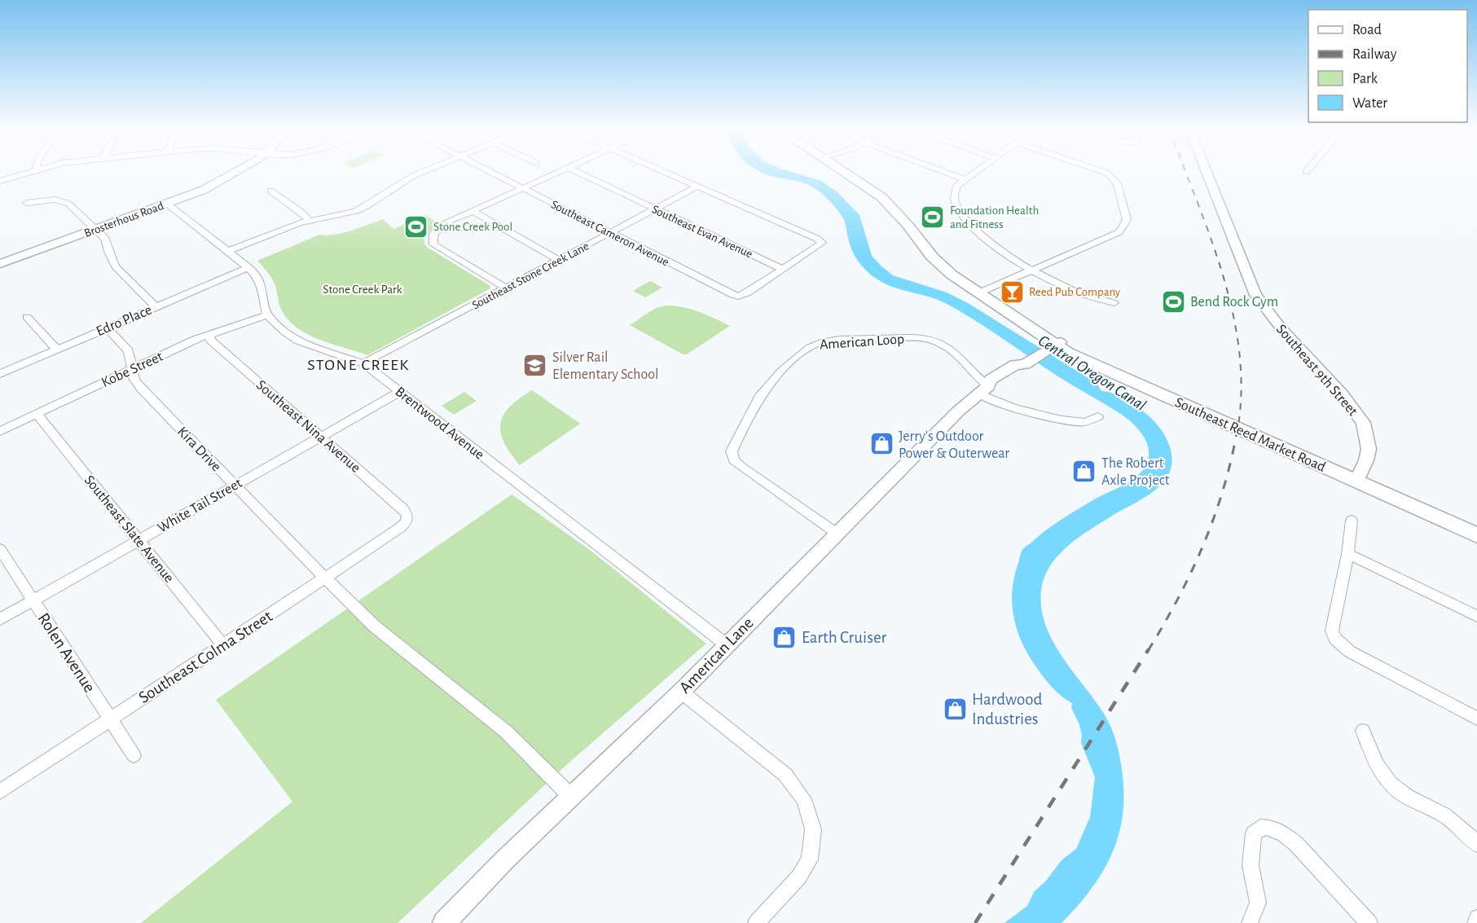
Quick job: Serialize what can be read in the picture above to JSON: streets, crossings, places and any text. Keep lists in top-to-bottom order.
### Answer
{
  "streets": {
    "main road": ["Southeast Reed Market Road"],
    "street": [
      "Brosterhous Road",
      "Southeast Evan Avenue",
      "Southeast Cameron Avenue",
      "Southeast Stone Creek Lane",
      "Edro Place",
      "American Loop",
      "Kobe Street",
      "Southeast 9th Street",
      "Brentwood Avenue",
      "Southeast Nina Avenue",
      "Kira Drive",
      "White Tail Street",
      "Southeast Slate Avenue",
      "Rolen Avenue",
      "American Lane",
      "Southeast Colma Street"
    ]
  },
  "crossings": [
    ["Southeast Evan Avenue", "Southeast Cameron Avenue"],
    ["Southeast Evan Avenue", "Southeast Stone Creek Lane"],
    ["Southeast Cameron Avenue", "Southeast Stone Creek Lane"],
    ["Southeast Stone Creek Lane", "Brentwood Avenue"],
    ["Edro Place", "Kira Drive"],
    ["American Loop", "American Lane"],
    ["Kobe Street", "Brentwood Avenue"],
    ["Kobe Street", "Southeast Nina Avenue"],
    ["Kobe Street", "Kira Drive"],
    ["Kobe Street", "Southeast Slate Avenue"],
    ["Southeast 9th Street", "Southeast Reed Market Road"],
    ["Brentwood Avenue", "White Tail Street"],
    ["Brentwood Avenue", "American Lane"],
    ["Southeast Nina Avenue", "White Tail Street"],
    ["Southeast Nina Avenue", "Southeast Colma Street"],
    ["Southeast Reed Market Road", "American Lane"],
    ["Kira Drive", "White Tail Street"],
    ["Kira Drive", "American Lane"],
    ["Kira Drive", "Southeast Colma Street"],
    ["White Tail Street", "Southeast Slate Avenue"],
    ["White Tail Street", "Rolen Avenue"],
    ["Southeast Slate Avenue", "Southeast Colma Street"],
    ["Rolen Avenue", "Southeast Colma Street"]
  ],
  "districts": ["STONE CREEK"],
  "water": ["Central Oregon Canal"],
  "parks": ["Stone Creek Park"],
  "places": {
    "sports": ["Foundation Health and Fitness", "Stone Creek Pool", "Bend Rock Gym"],
    "bar": ["Reed Pub Company"],
    "school or university": ["Silver Rail Elementary School"],
    "shop": [
      "Jerry's Outdoor Power & Outerwear",
      "The Robert Axle Project",
      "Earth Cruiser",
      "Hardwood Industries"
    ]
  },
  "legend": [
    "Road",
    "Railway",
    "Park",
    "Water"
  ]
}
